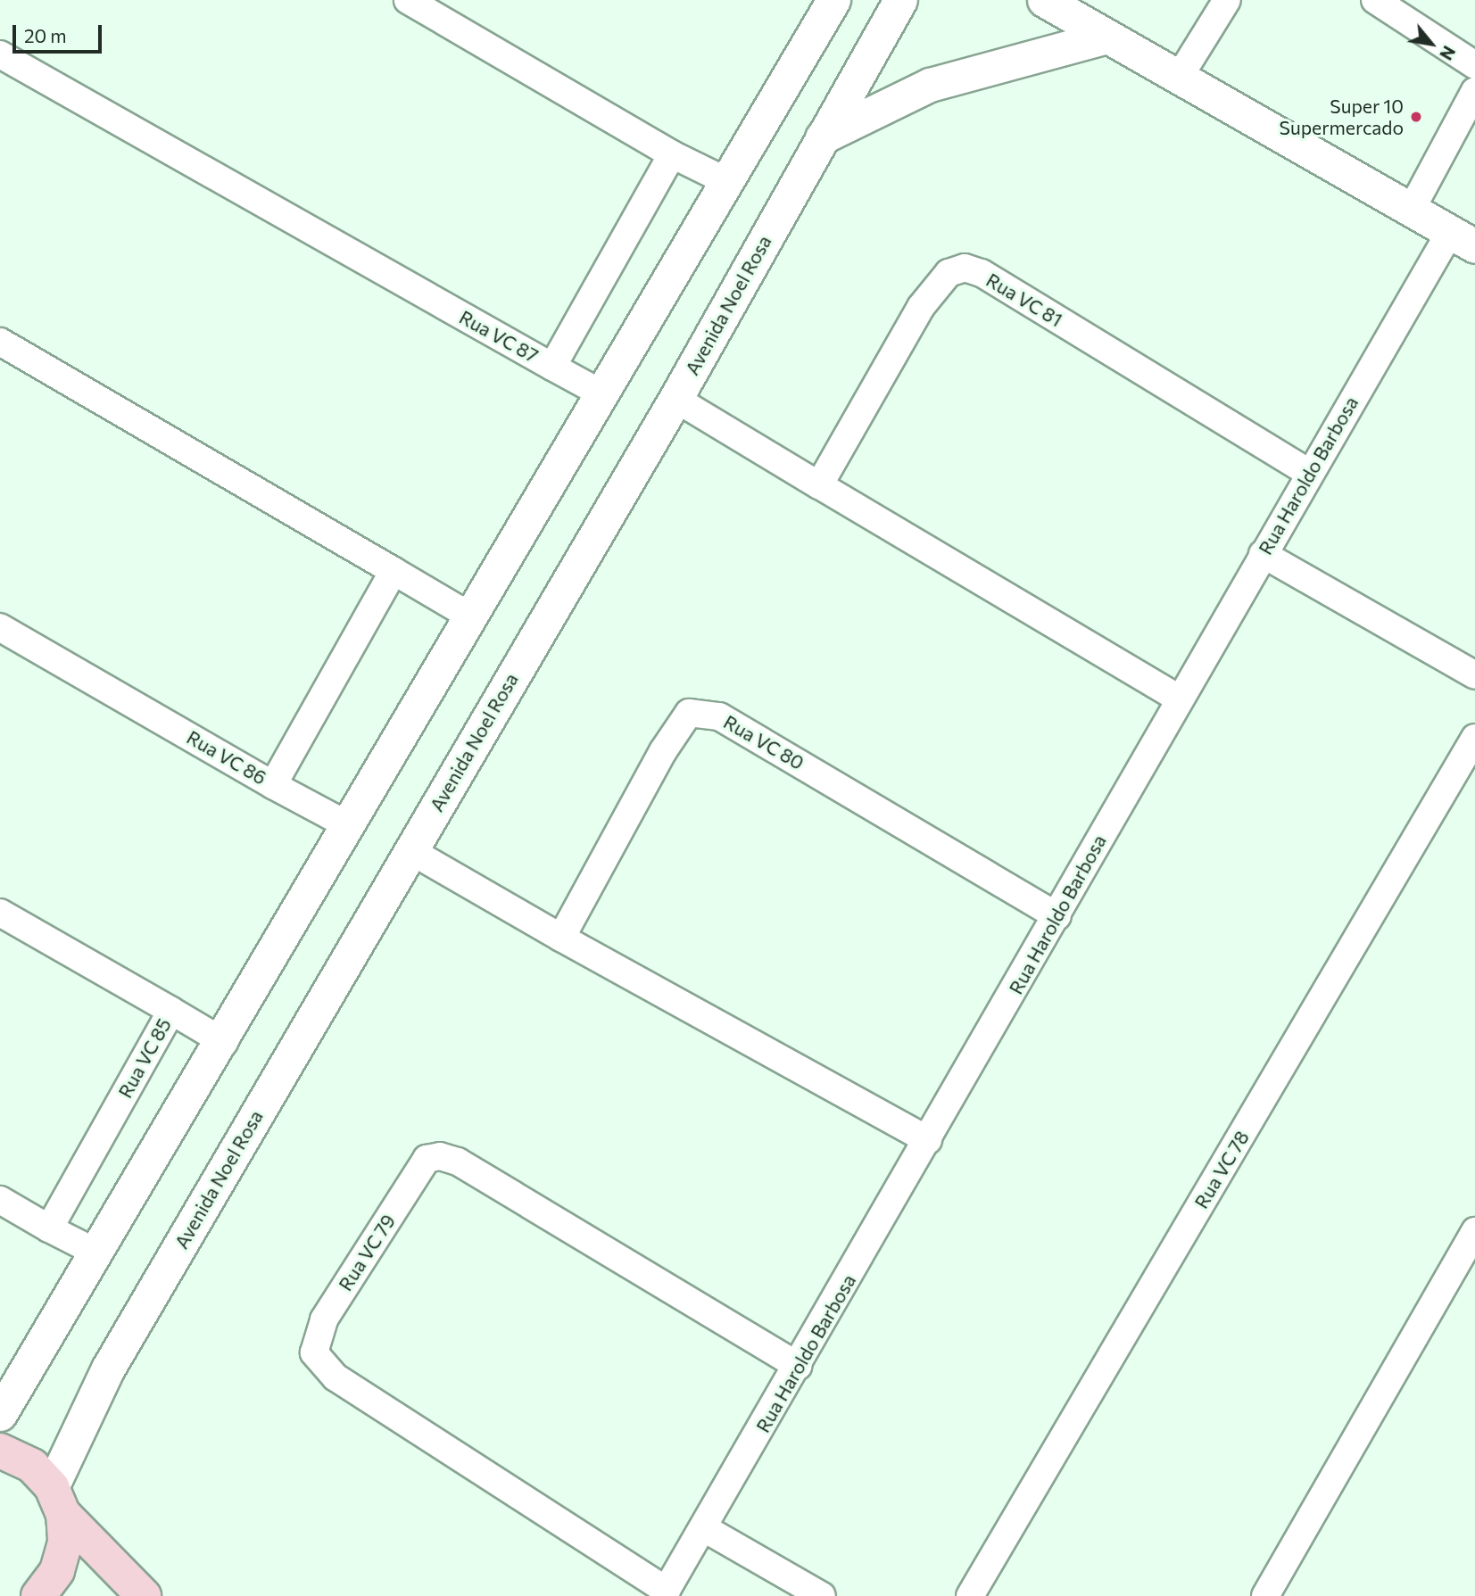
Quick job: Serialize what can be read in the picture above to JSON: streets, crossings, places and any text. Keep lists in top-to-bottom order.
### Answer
{
  "streets": {
    "street": [
      "Rua VC 81",
      "Avenida Noel Rosa",
      "Rua VC 87",
      "Rua Haroldo Barbosa",
      "Rua VC 80",
      "Rua VC 86",
      "Rua VC 85",
      "Rua VC 78",
      "Rua VC 79"
    ]
  },
  "crossings": [
    ["Rua VC 81", "Rua Haroldo Barbosa"],
    ["Rua Haroldo Barbosa", "Rua VC 80"],
    ["Rua Haroldo Barbosa", "Rua VC 79"]
  ],
  "places": ["Super 10 Supermercado"],
  "scale_bar": "20 m",
  "north": "bottom right"
}
